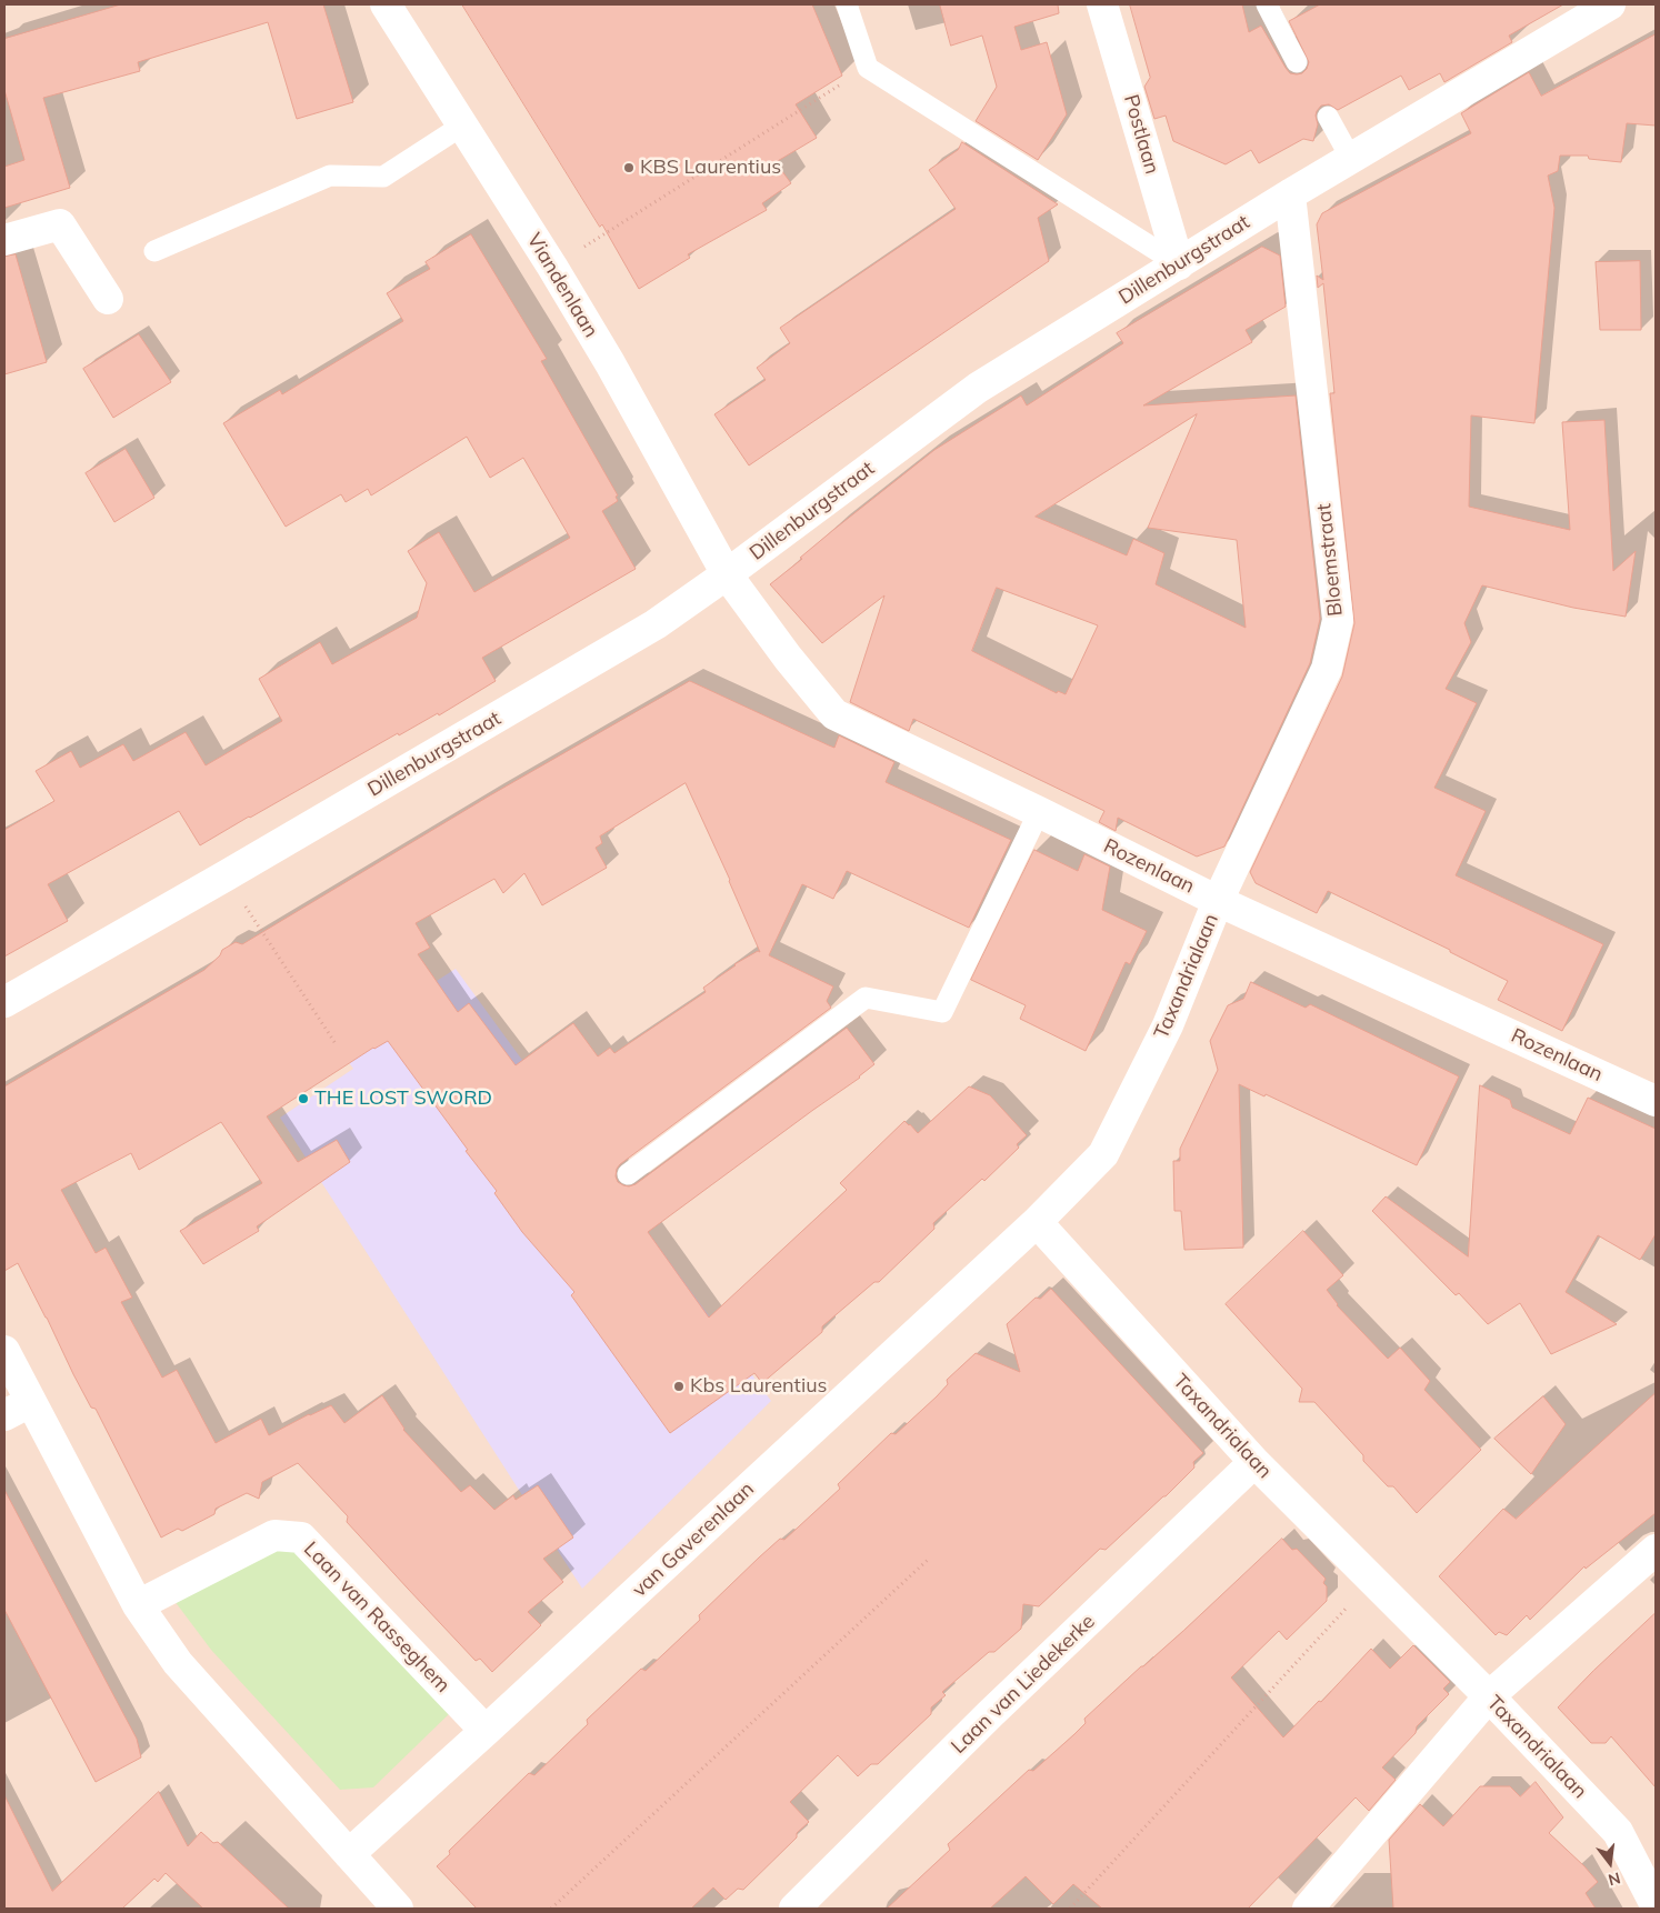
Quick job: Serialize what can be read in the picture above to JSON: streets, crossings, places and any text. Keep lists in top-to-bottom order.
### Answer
{
  "streets": {
    "street": [
      "Postlaan",
      "Dillenburgstraat",
      "Viandenlaan",
      "Bloemstraat",
      "Rozenlaan",
      "Taxandrialaan",
      "van Gaverenlaan",
      "Laan van Rasseghem",
      "Laan van Liedekerke"
    ]
  },
  "crossings": [
    ["Postlaan", "Dillenburgstraat"],
    ["Dillenburgstraat", "Viandenlaan"],
    ["Dillenburgstraat", "Bloemstraat"],
    ["Dillenburgstraat", "Rozenlaan"],
    ["Viandenlaan", "Rozenlaan"],
    ["Bloemstraat", "Rozenlaan"],
    ["Bloemstraat", "Taxandrialaan"],
    ["Rozenlaan", "Taxandrialaan"],
    ["Taxandrialaan", "van Gaverenlaan"],
    ["Taxandrialaan", "Laan van Liedekerke"],
    ["van Gaverenlaan", "Laan van Rasseghem"]
  ],
  "places": ["KBS Laurentius", "THE LOST SWORD", "Kbs Laurentius"],
  "north": "bottom"
}
